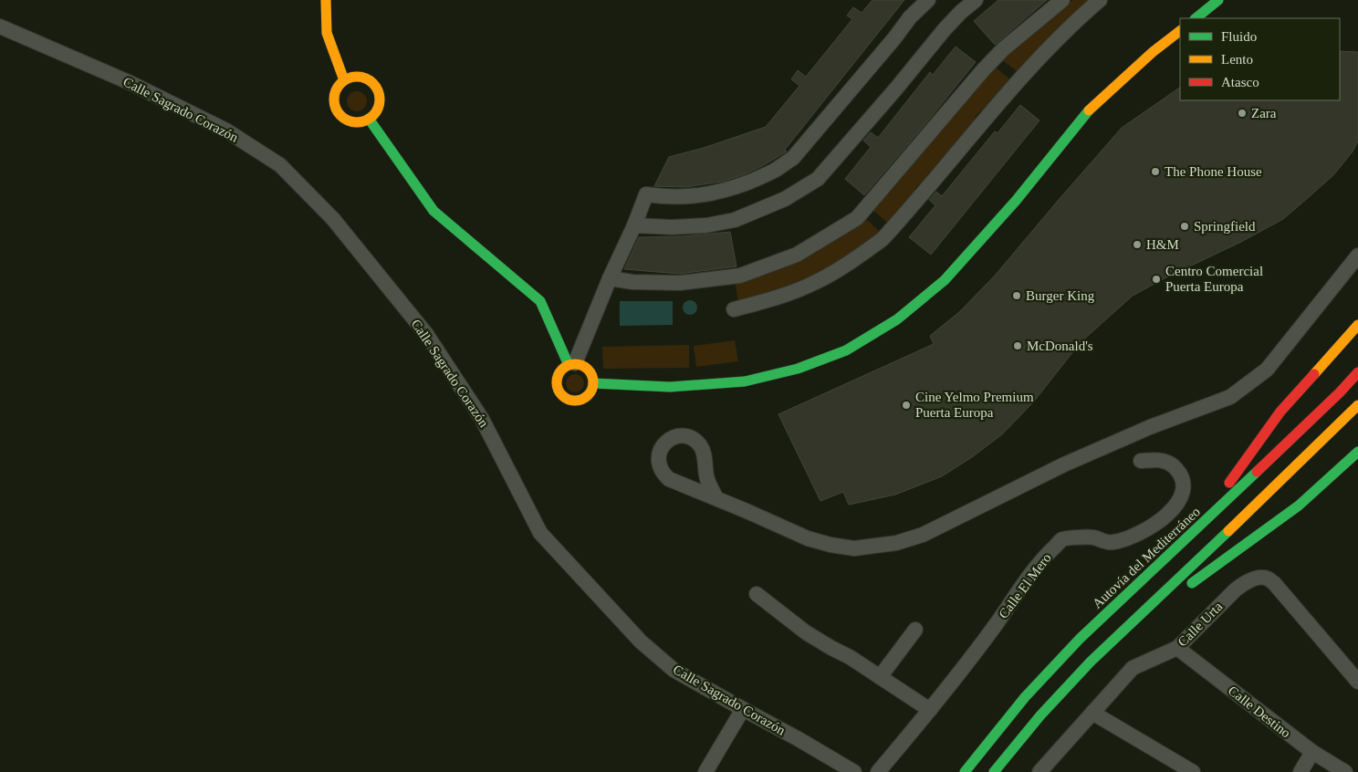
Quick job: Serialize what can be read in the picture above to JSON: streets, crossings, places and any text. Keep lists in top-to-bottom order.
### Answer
{
  "streets": {
    "main road": ["Autovía del Mediterráneo"],
    "street": [
      "Calle Sagrado Corazón",
      "Calle El Mero",
      "Calle Urta",
      "Calle Destino"
    ]
  },
  "crossings": [
    ["Calle Urta", "Calle Destino"]
  ],
  "places": [
    "Zara",
    "The Phone House",
    "Springfield",
    "H&M",
    "Centro Comercial Puerta Europa",
    "Burger King",
    "McDonald's",
    "Cine Yelmo Premium Puerta Europa"
  ],
  "legend": ["Fluido", "Lento", "Atasco"]
}
